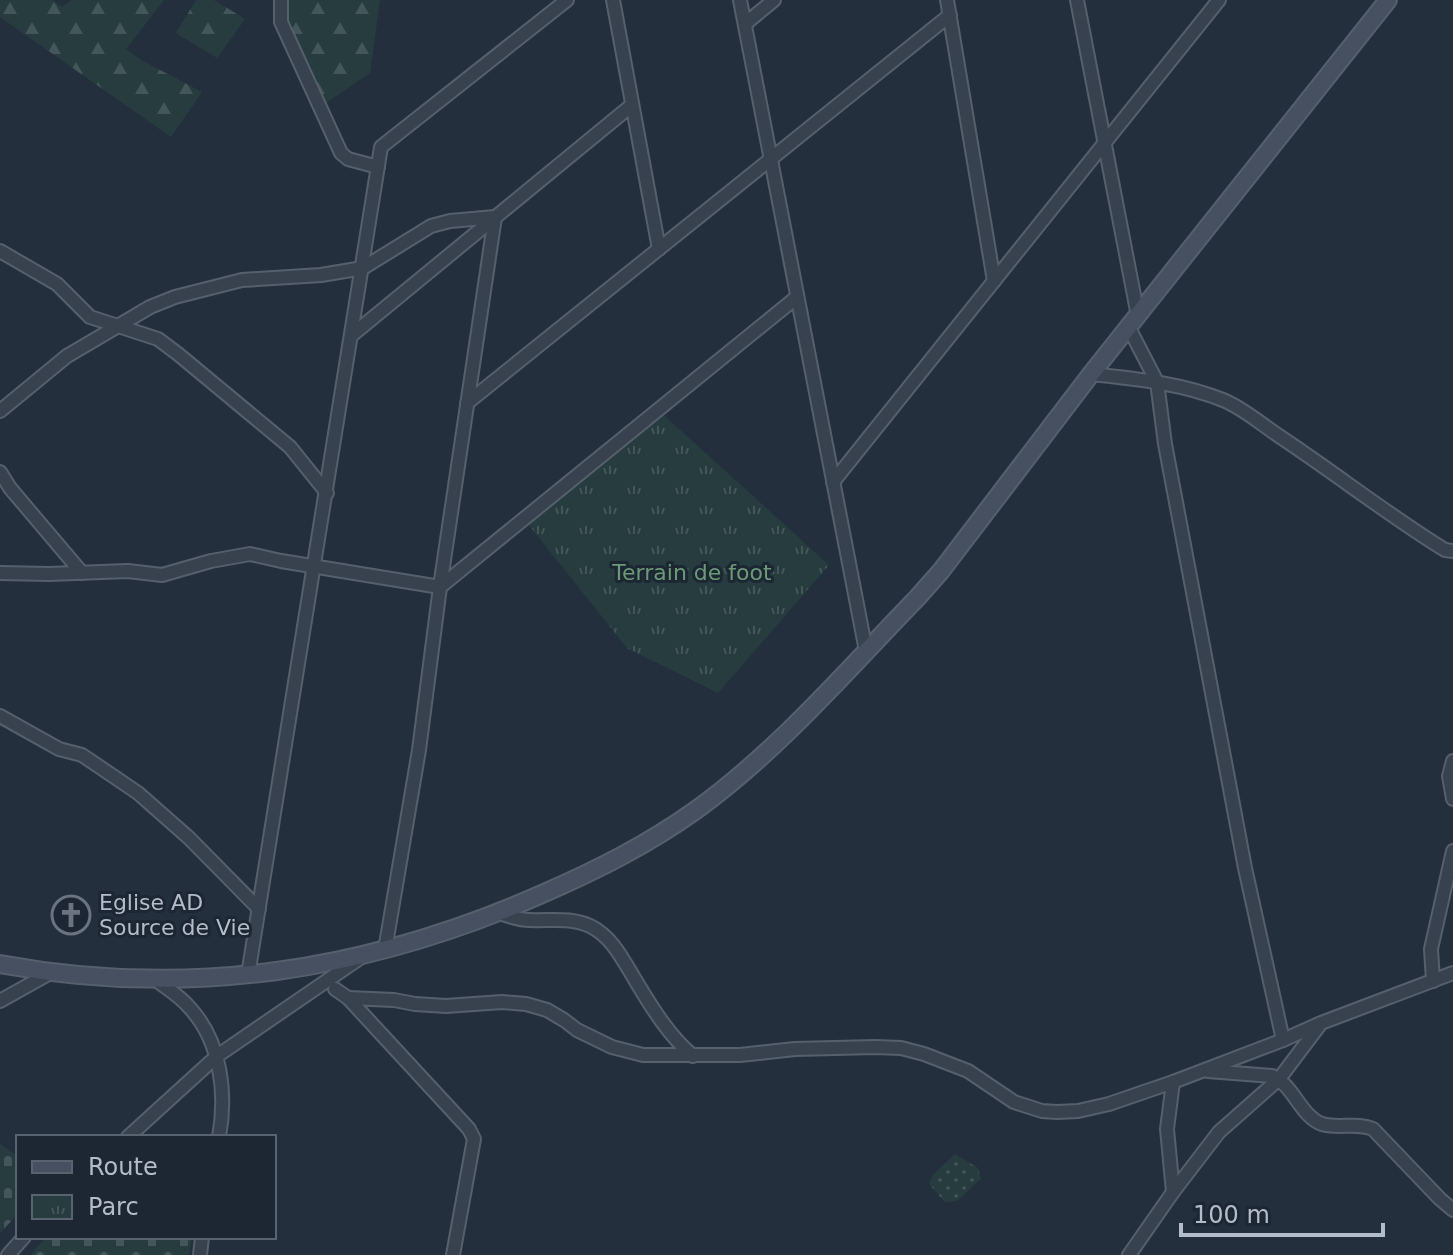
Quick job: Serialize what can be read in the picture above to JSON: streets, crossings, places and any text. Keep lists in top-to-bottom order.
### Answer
{
  "parks": ["Terrain de foot"],
  "places": {
    "church": ["Eglise AD Source de Vie"]
  },
  "legend": ["Route", "Parc"],
  "scale_bar": "100 m"
}
